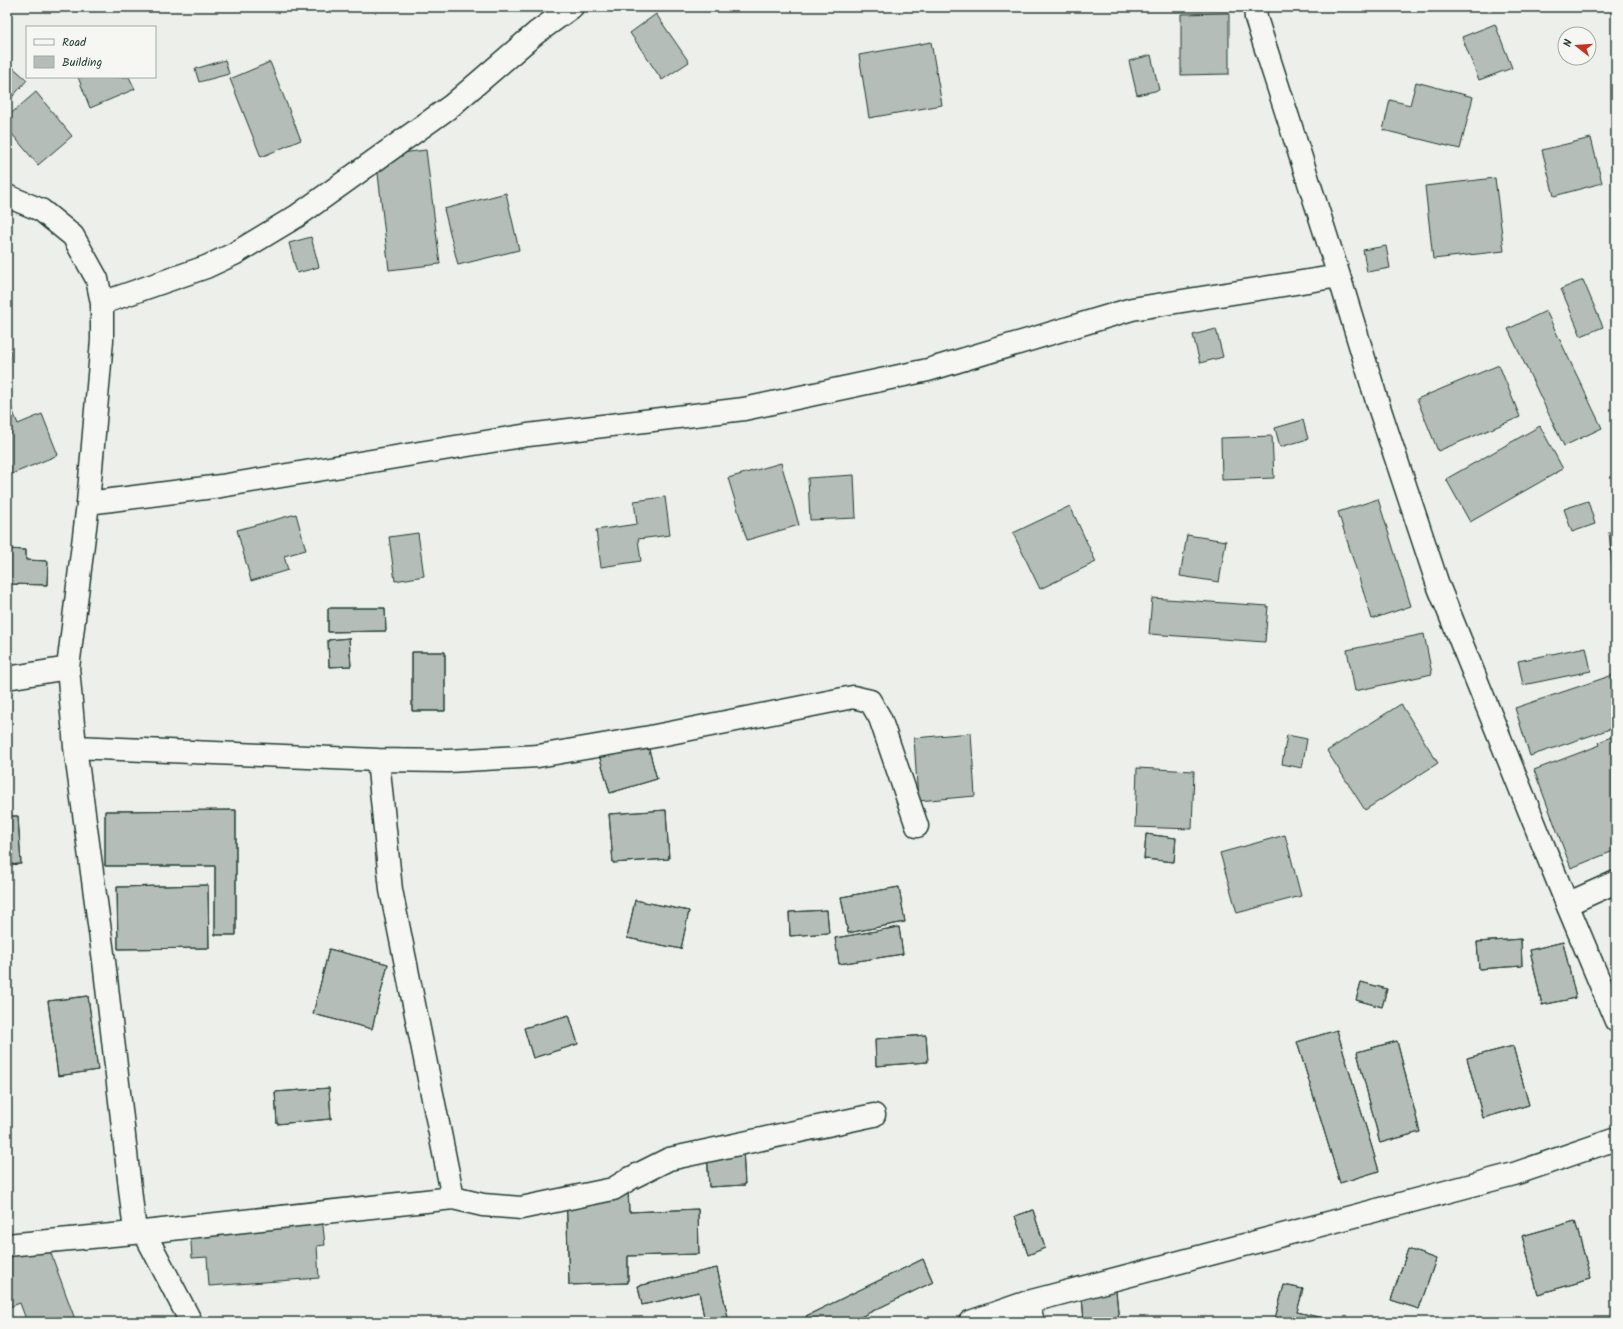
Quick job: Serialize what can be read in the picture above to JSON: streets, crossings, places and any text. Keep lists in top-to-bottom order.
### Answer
{
  "legend": ["Road", "Building"],
  "north": "left"
}
